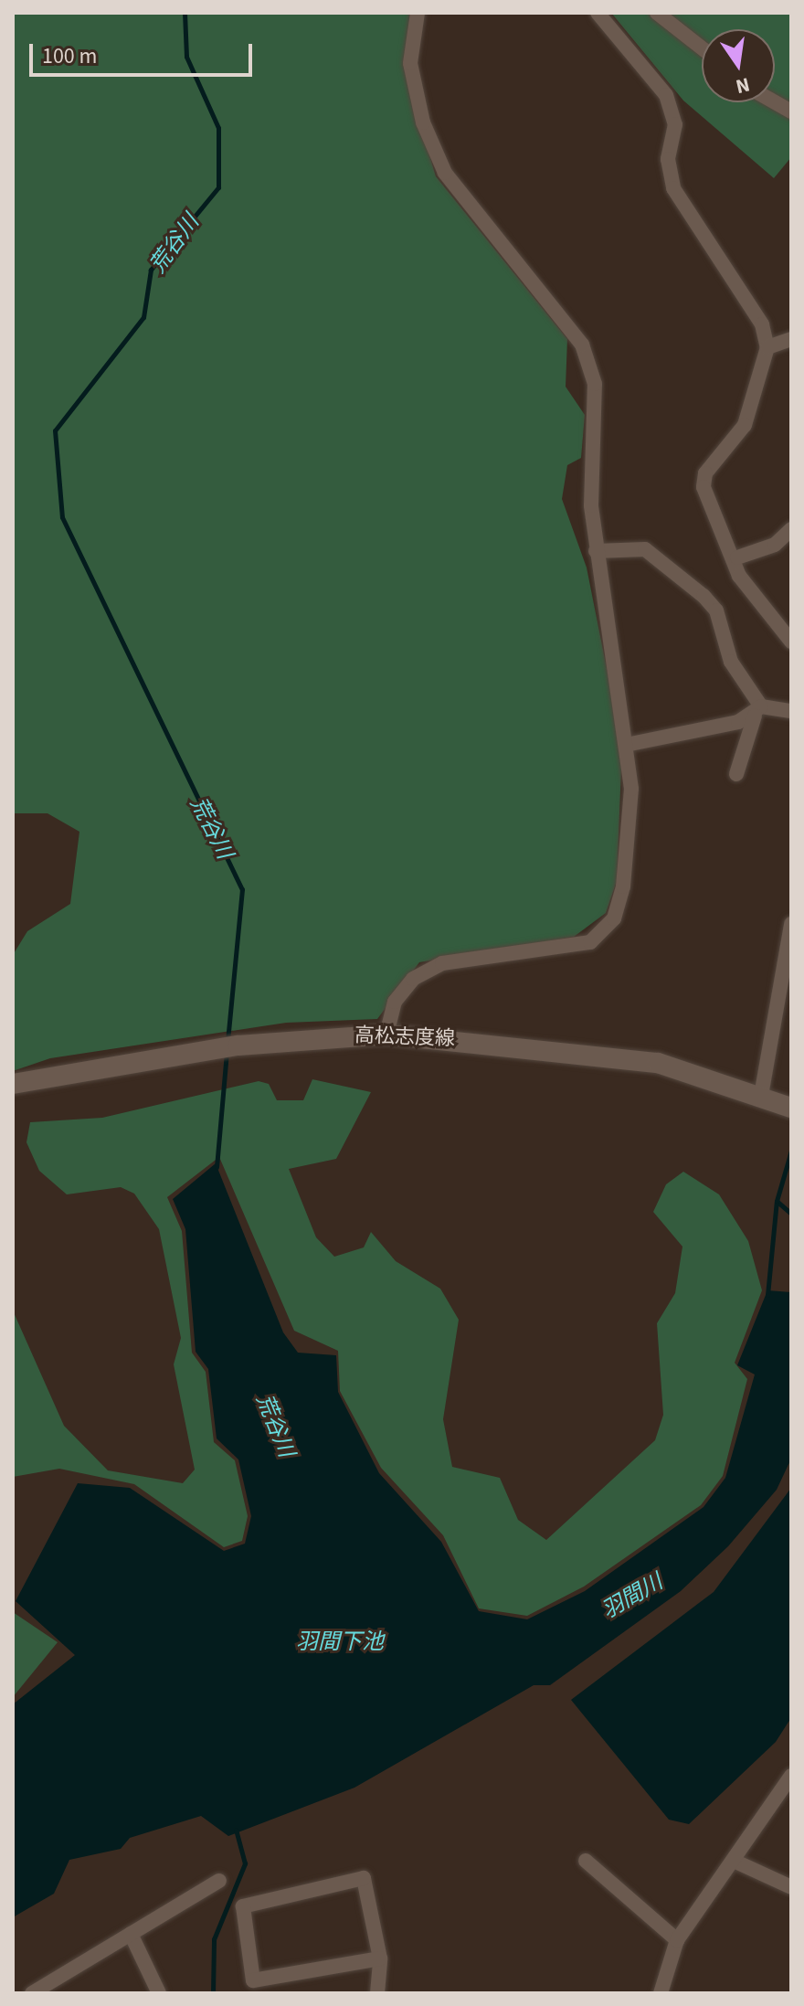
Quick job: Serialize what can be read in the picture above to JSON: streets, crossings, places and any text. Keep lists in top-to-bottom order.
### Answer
{
  "streets": {
    "main road": ["高松志度線"]
  },
  "water": ["荒谷川", "羽間川", "羽間下池"],
  "scale_bar": "100 m",
  "north": "bottom"
}
